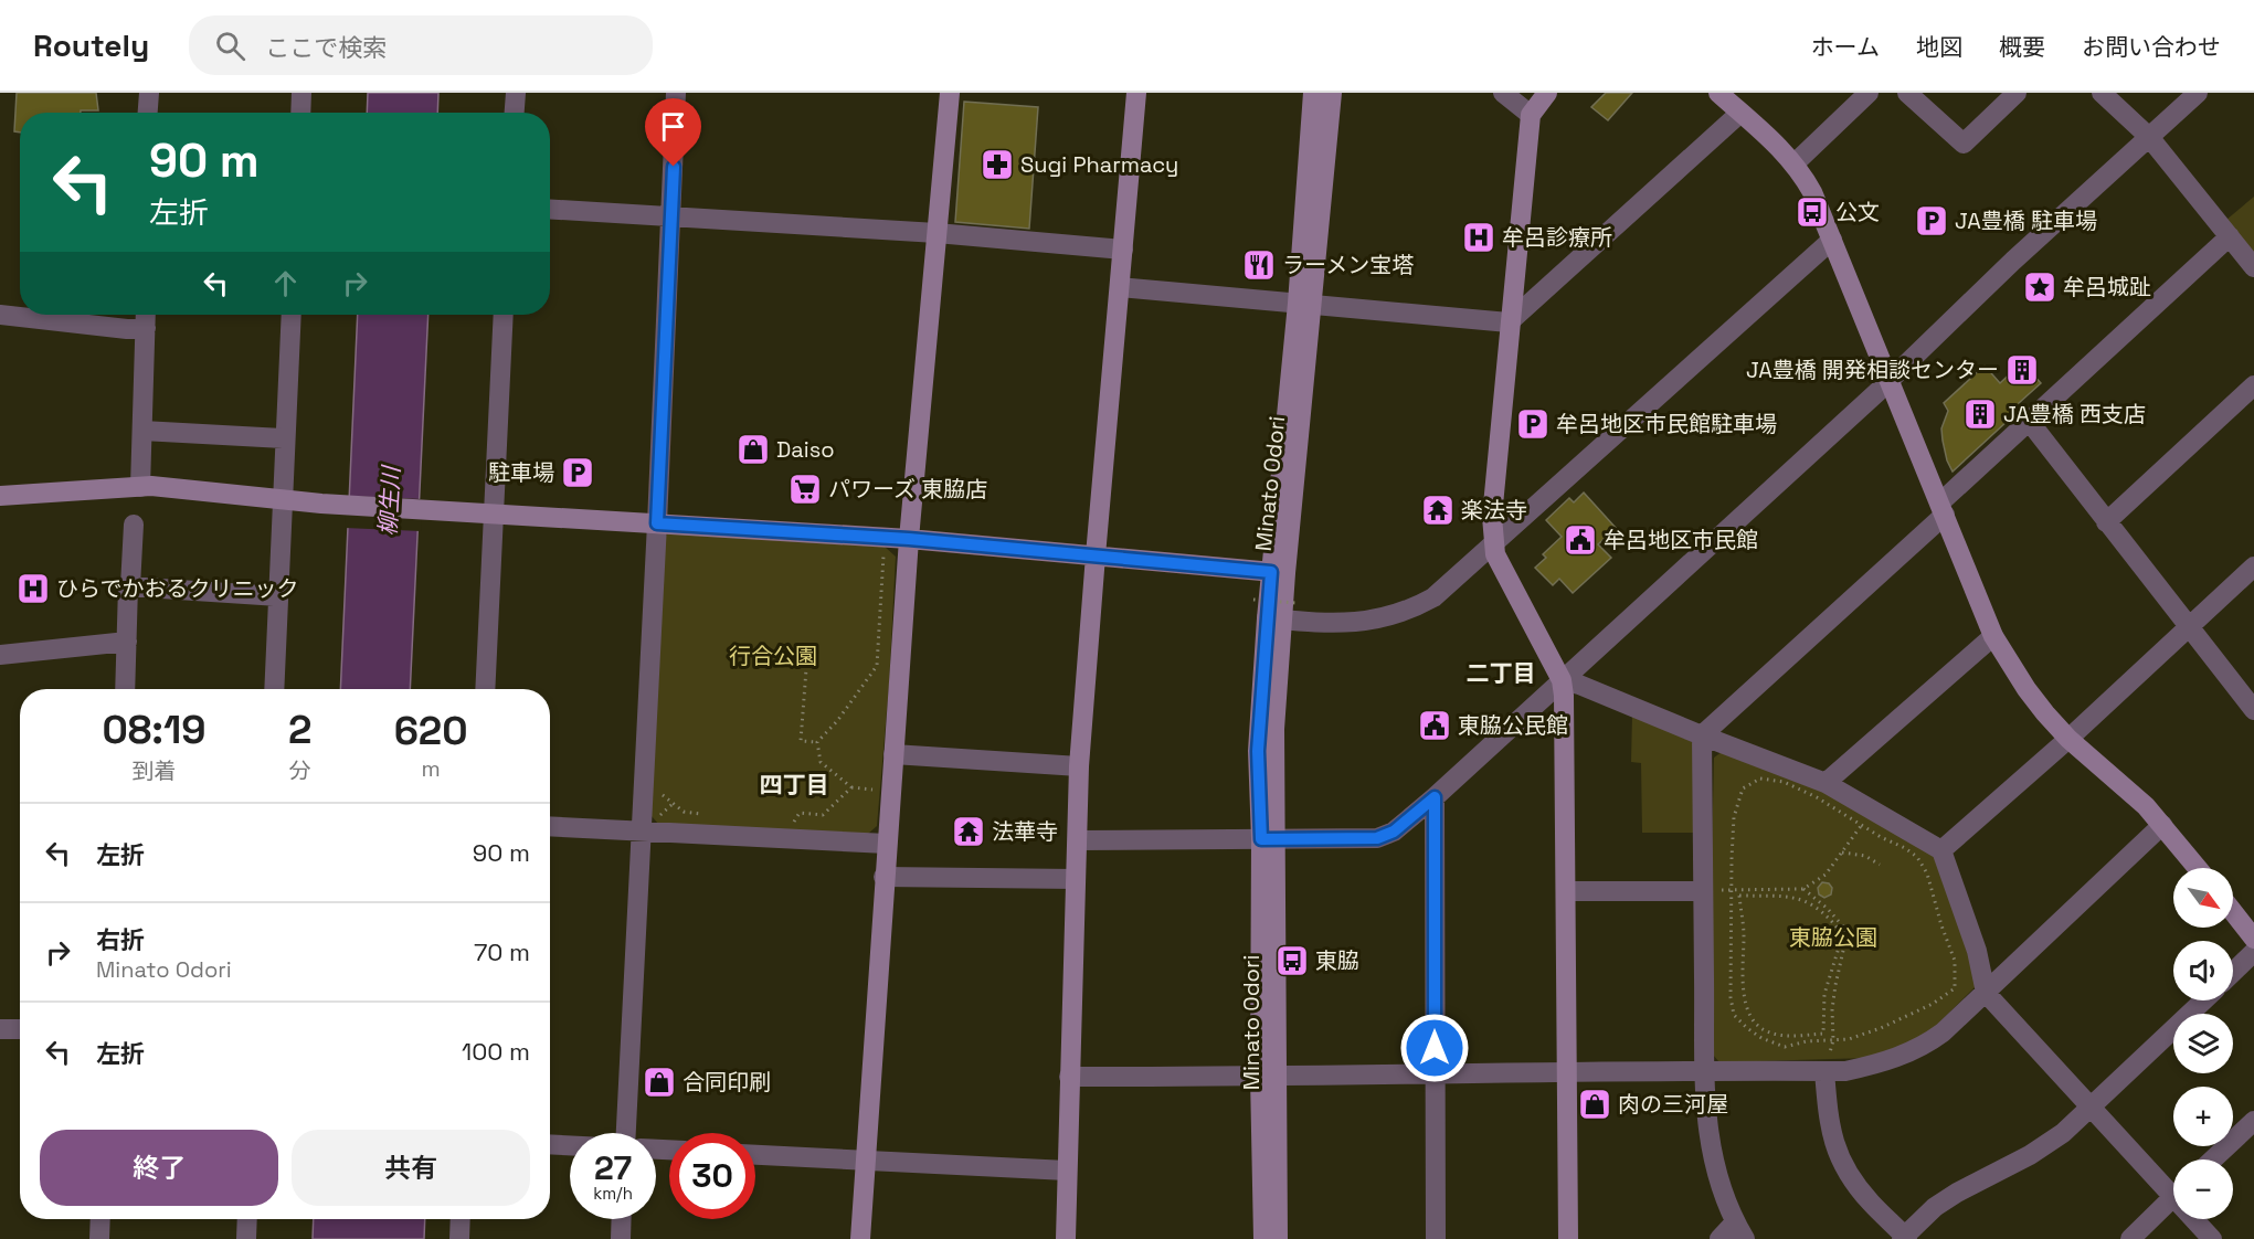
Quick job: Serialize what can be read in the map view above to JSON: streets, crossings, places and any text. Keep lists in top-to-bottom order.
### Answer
{
  "streets": {
    "street": ["Minato Odori"]
  },
  "districts": ["二丁目", "四丁目"],
  "water": ["柳生川"],
  "parks": ["行合公園", "東脇公園"],
  "places": {
    "pharmacy": ["Sugi Pharmacy"],
    "bus stop": ["公文", "東脇"],
    "parking": ["JA豊橋 駐車場", "牟呂地区市民館駐車場", "駐車場"],
    "hospital": ["牟呂診療所", "ひらでかおるクリニック"],
    "restaurant": ["ラーメン宝塔"],
    "place": ["牟呂城趾"],
    "building": ["JA豊橋 開発相談センター", "JA豊橋 西支店"],
    "shop": ["Daiso", "合同印刷", "肉の三河屋"],
    "supermarket": ["パワーズ 東脇店"],
    "temple": ["楽法寺", "法華寺"],
    "public building": ["牟呂地区市民館", "東脇公民館"]
  },
  "north": "bottom right",
  "page": {
    "header": "Routely",
    "search": "ここで検索",
    "nav": [
      "ホーム",
      "地図",
      "概要",
      "お問い合わせ"
    ],
    "turn": ["90 m", "左折"],
    "eta": [
      "08:19",
      "到着",
      "2",
      "分",
      "620",
      "m"
    ],
    "list": [
      {
        "name": "左折",
        "value": "90 m"
      },
      {
        "name": "右折",
        "note": "Minato Odori",
        "value": "70 m"
      },
      {
        "name": "左折",
        "value": "100 m"
      }
    ],
    "map_buttons": ["+", "−"],
    "buttons": ["終了", "共有"],
    "speed": "27 km/h",
    "limit": "30"
  }
}
